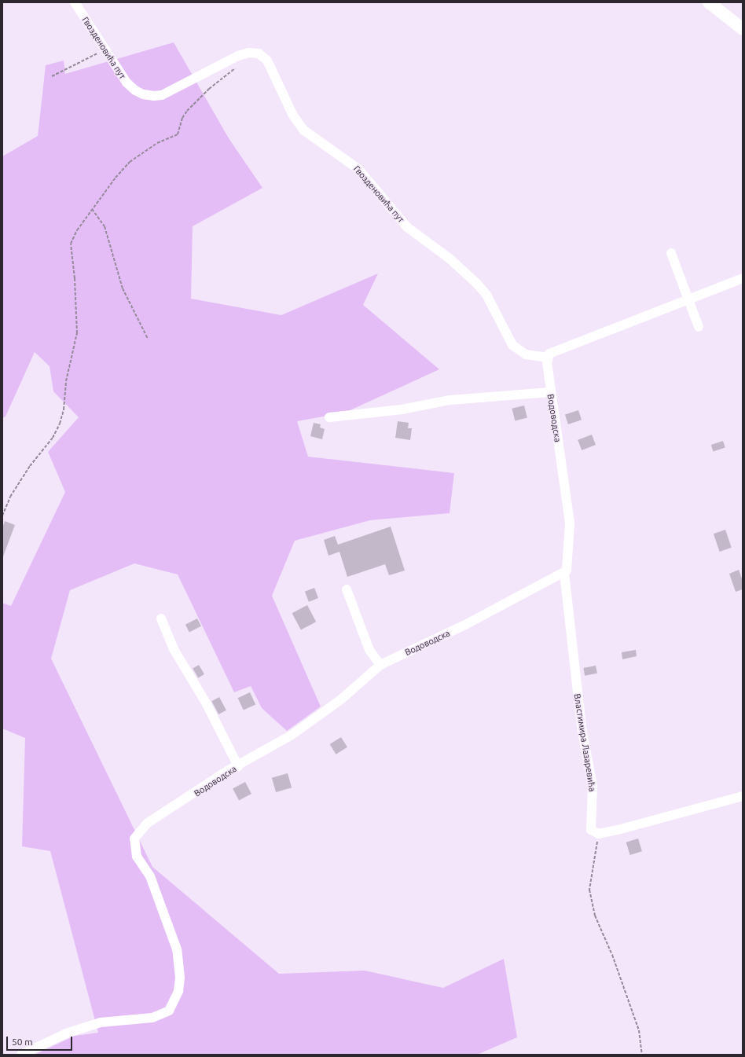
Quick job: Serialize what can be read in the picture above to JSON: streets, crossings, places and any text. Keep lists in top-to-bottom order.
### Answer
{
  "streets": {
    "street": ["Гвозденовића пут", "Водоводска", "Властимира Лазаревића"]
  },
  "crossings": [
    ["Гвозденовића пут", "Водоводска"],
    ["Водоводска", "Властимира Лазаревића"]
  ],
  "scale_bar": "50 m"
}
